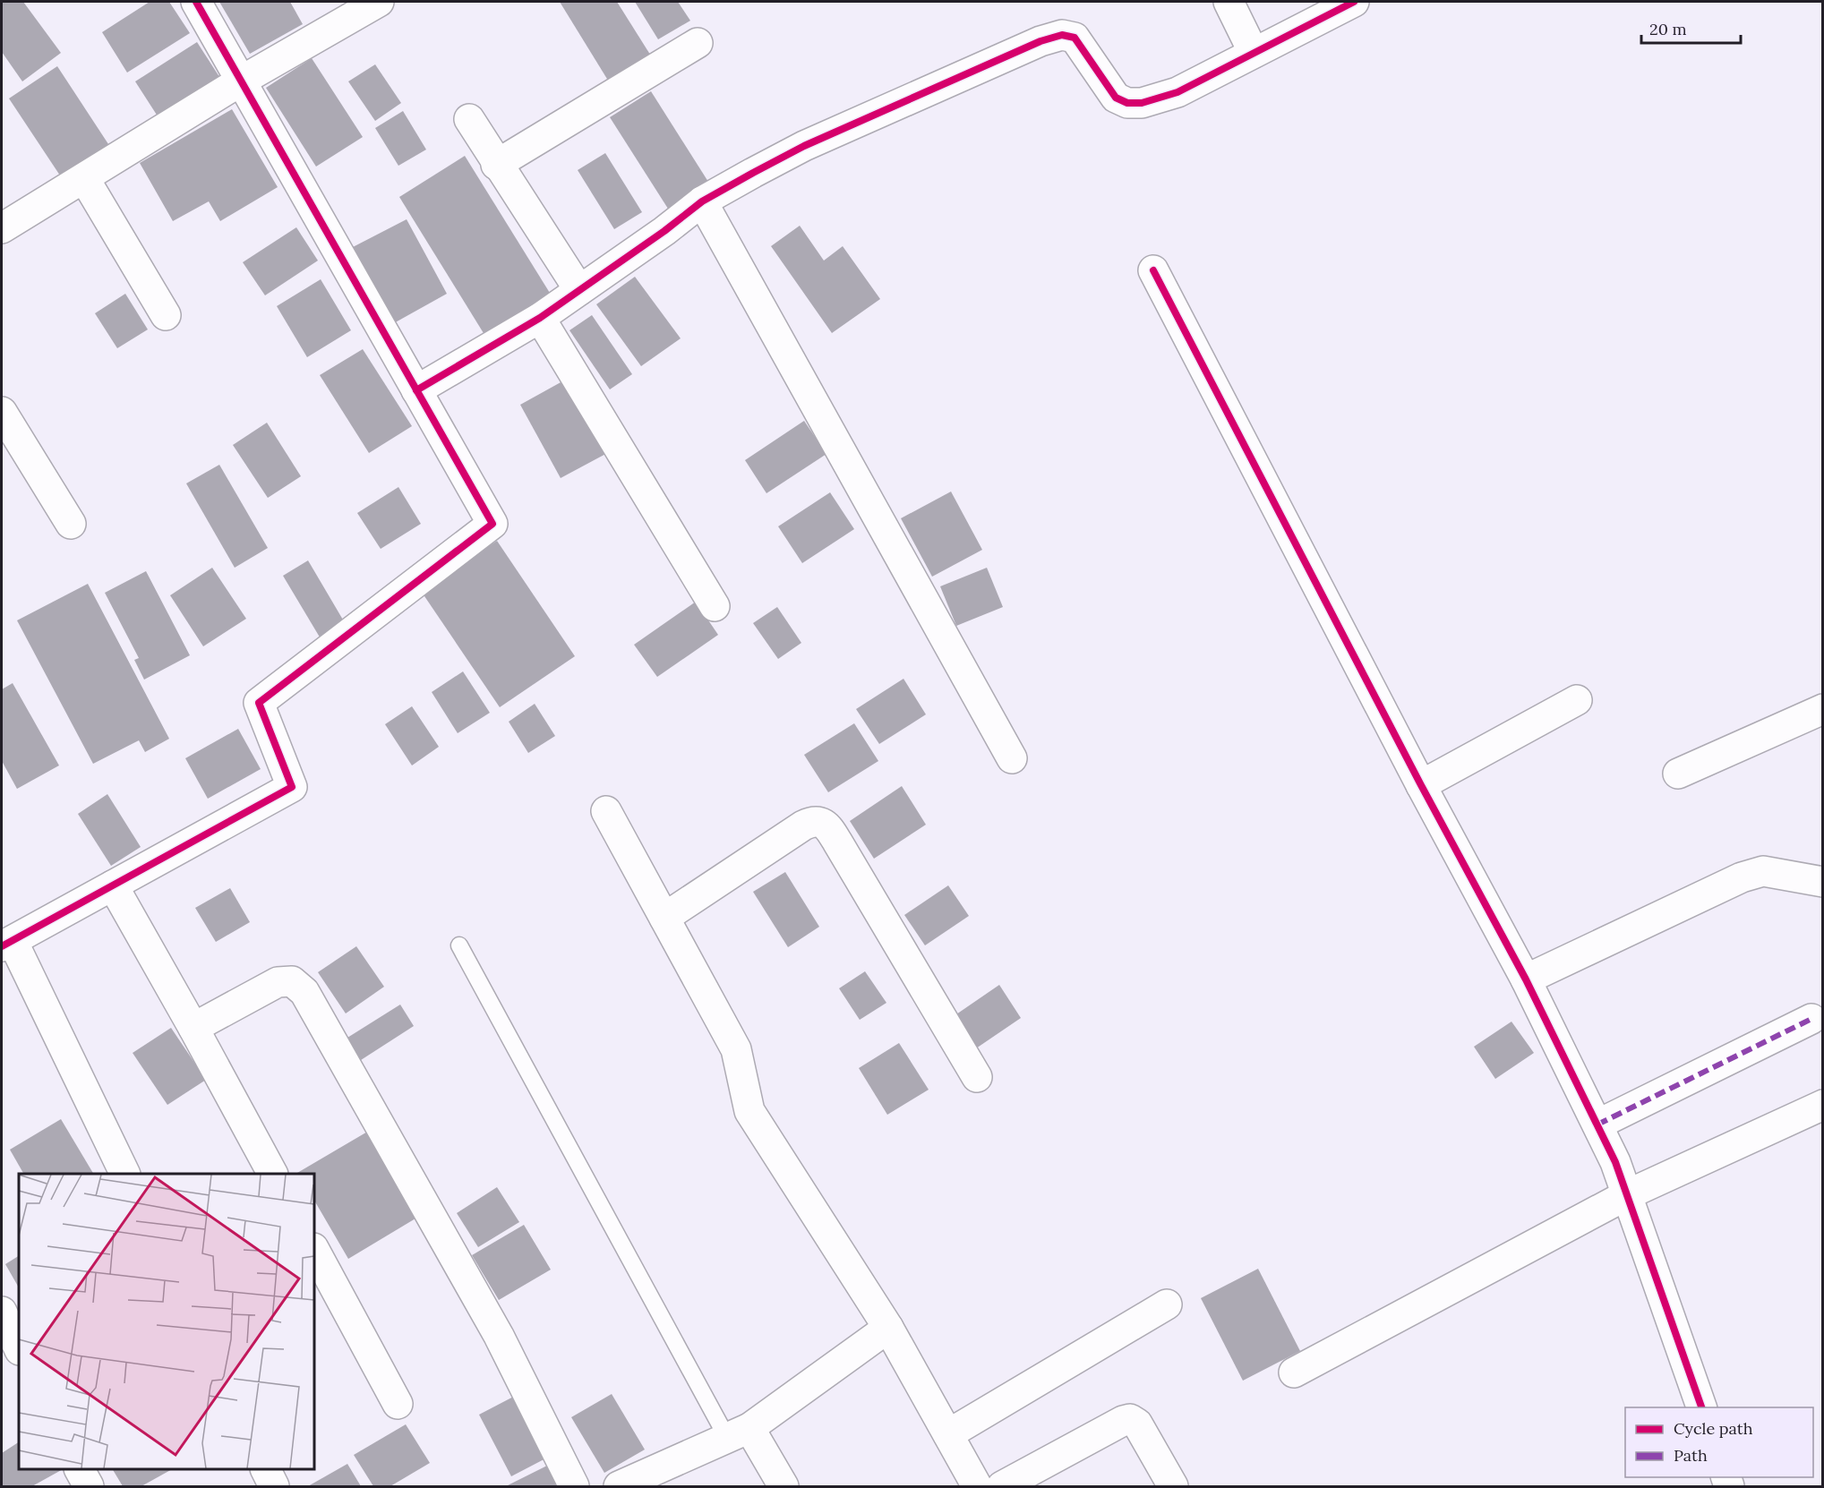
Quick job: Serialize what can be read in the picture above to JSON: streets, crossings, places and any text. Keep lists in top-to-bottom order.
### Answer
{
  "legend": ["Cycle path", "Path"],
  "scale_bar": "20 m"
}
